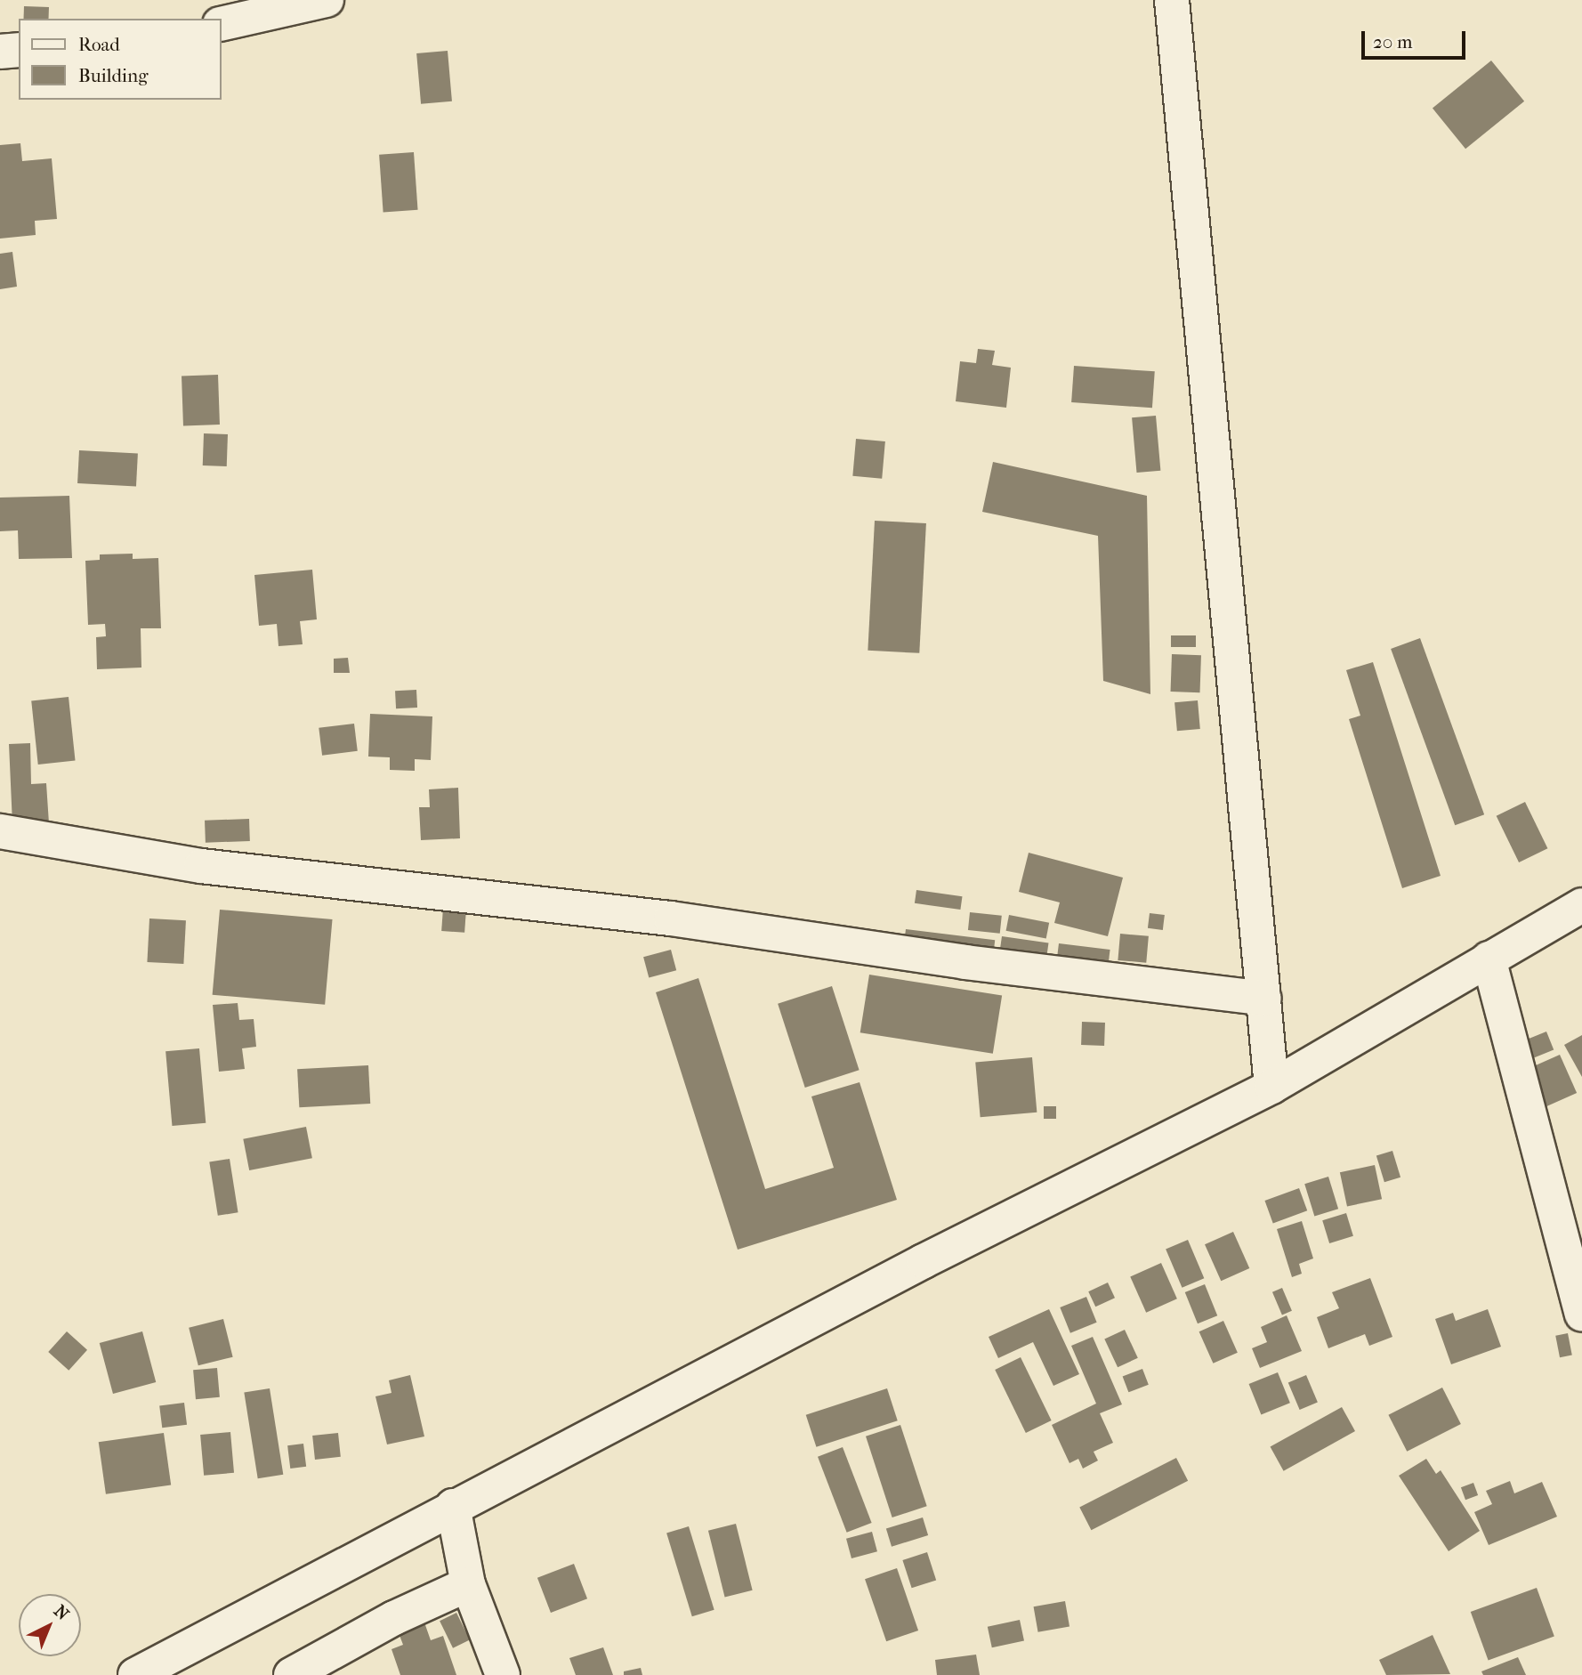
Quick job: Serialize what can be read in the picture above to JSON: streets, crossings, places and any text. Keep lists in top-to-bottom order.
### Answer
{
  "legend": ["Road", "Building"],
  "scale_bar": "20 m",
  "north": "top right"
}
